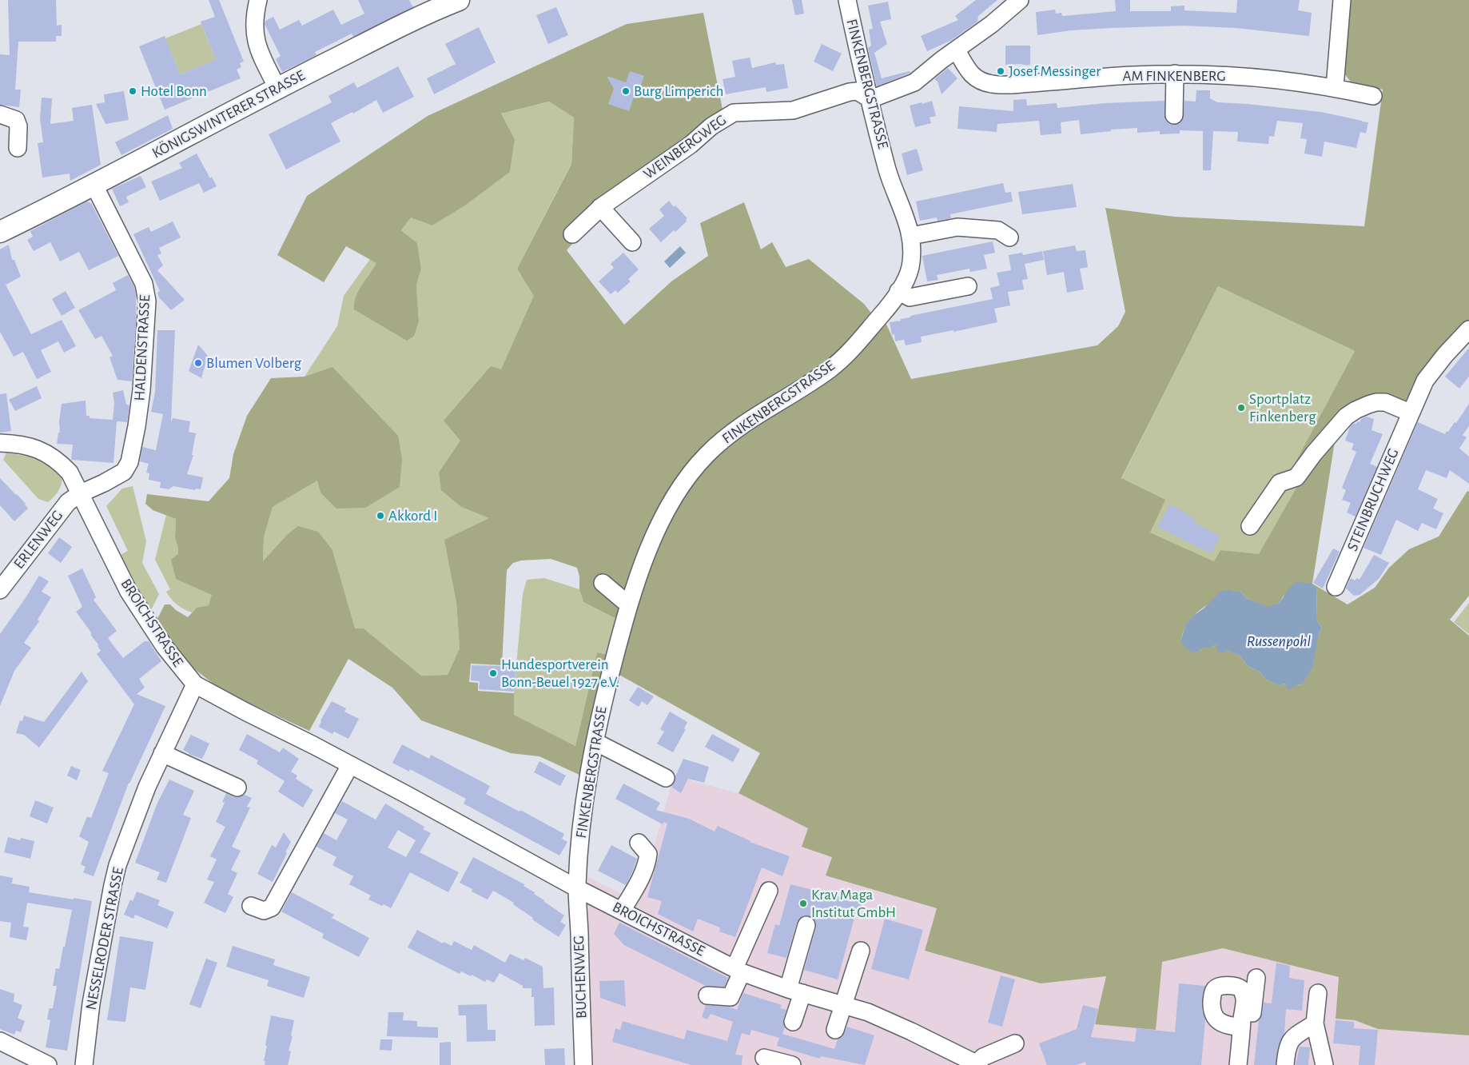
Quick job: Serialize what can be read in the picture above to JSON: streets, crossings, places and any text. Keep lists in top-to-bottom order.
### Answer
{
  "streets": {
    "main road": ["KÖNIGSWINTERER STRASSE"],
    "street": [
      "AM FINKENBERG",
      "FINKENBERGSTRASSE",
      "WEINBERGWEG",
      "HALDENSTRASSE",
      "STEINBRUCHWEG",
      "ERLENWEG",
      "BROICHSTRASSE",
      "NESSELRODER STRASSE",
      "BUCHENWEG"
    ]
  },
  "crossings": [
    ["FINKENBERGSTRASSE", "WEINBERGWEG"],
    ["FINKENBERGSTRASSE", "BROICHSTRASSE"],
    ["FINKENBERGSTRASSE", "BUCHENWEG"],
    ["KÖNIGSWINTERER STRASSE", "HALDENSTRASSE"],
    ["HALDENSTRASSE", "ERLENWEG"],
    ["HALDENSTRASSE", "BROICHSTRASSE"],
    ["ERLENWEG", "BROICHSTRASSE"],
    ["BROICHSTRASSE", "NESSELRODER STRASSE"],
    ["BROICHSTRASSE", "BUCHENWEG"]
  ],
  "water": ["Russenpohl"],
  "places": [
    "Josef Messinger",
    "Hotel Bonn",
    "Burg Limperich",
    "Blumen Volberg",
    "Sportplatz Finkenberg",
    "Akkord I",
    "Hundesportverein Bonn-Beuel 1927 e.V.",
    "Krav Maga Institut GmbH"
  ]
}
